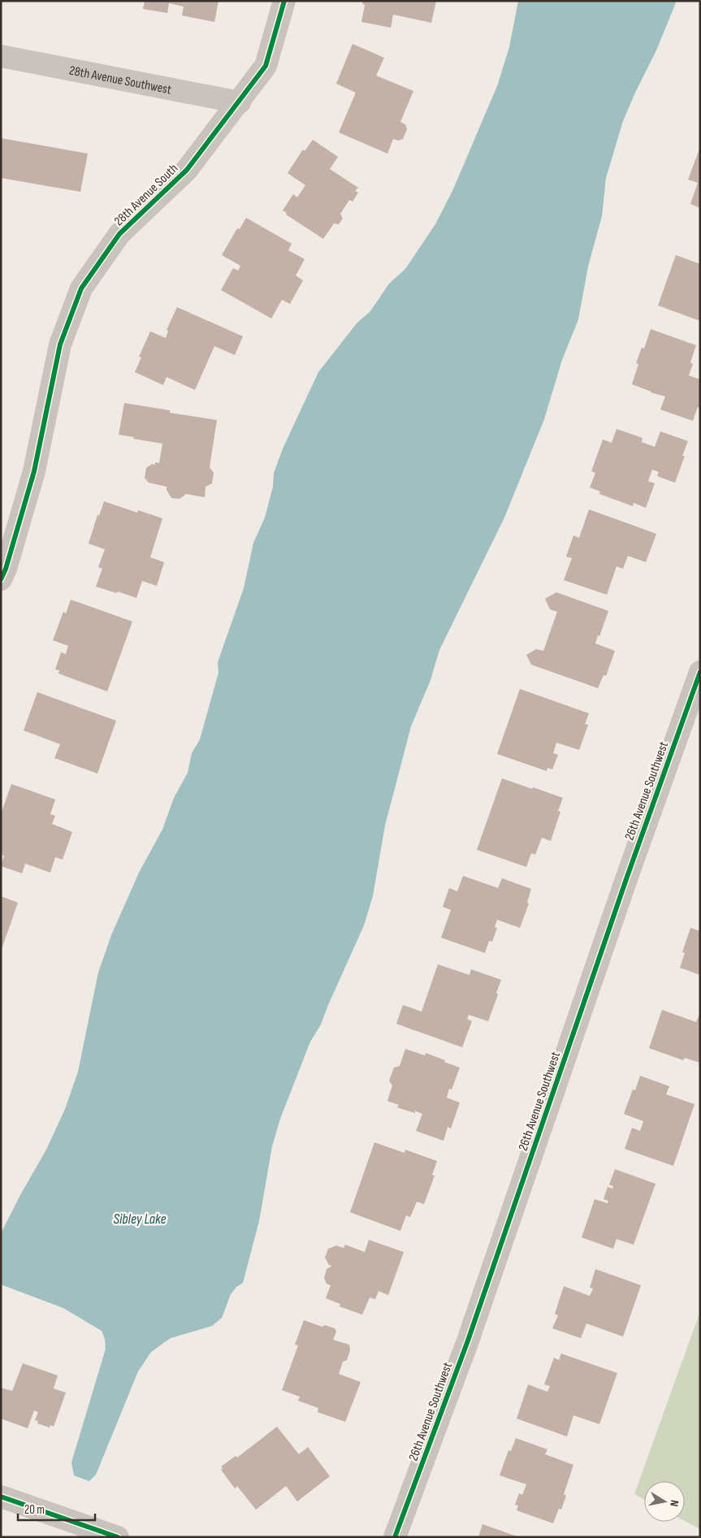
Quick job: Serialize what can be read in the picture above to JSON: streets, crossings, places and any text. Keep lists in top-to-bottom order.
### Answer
{
  "streets": {
    "street": ["28th Avenue Southwest", "28th Avenue South", "26th Avenue Southwest"]
  },
  "crossings": [
    ["28th Avenue Southwest", "28th Avenue South"]
  ],
  "water": ["Sibley Lake"],
  "scale_bar": "20 m",
  "north": "right"
}
